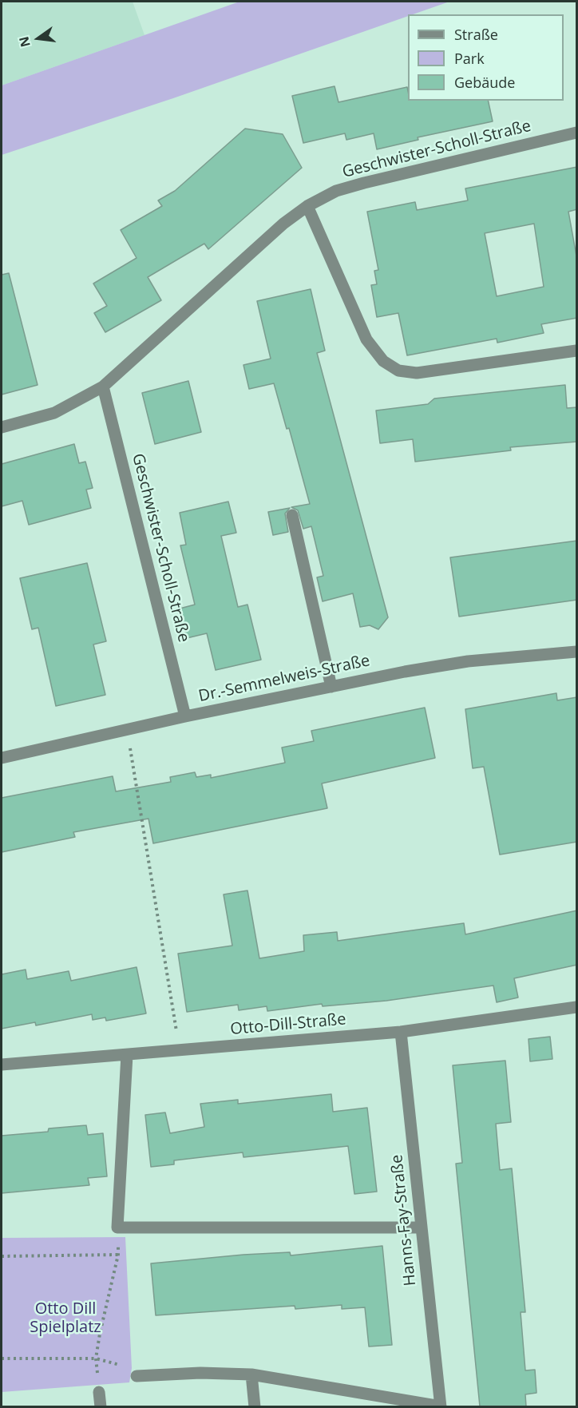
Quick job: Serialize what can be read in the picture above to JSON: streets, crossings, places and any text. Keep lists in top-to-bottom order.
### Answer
{
  "streets": {
    "street": [
      "Geschwister-Scholl-Straße",
      "Dr.-Semmelweis-Straße",
      "Otto-Dill-Straße",
      "Hanns-Fay-Straße"
    ]
  },
  "crossings": [
    ["Geschwister-Scholl-Straße", "Dr.-Semmelweis-Straße"],
    ["Otto-Dill-Straße", "Hanns-Fay-Straße"]
  ],
  "parks": ["Otto Dill Spielplatz"],
  "legend": ["Straße", "Park", "Gebäude"],
  "north": "left"
}
